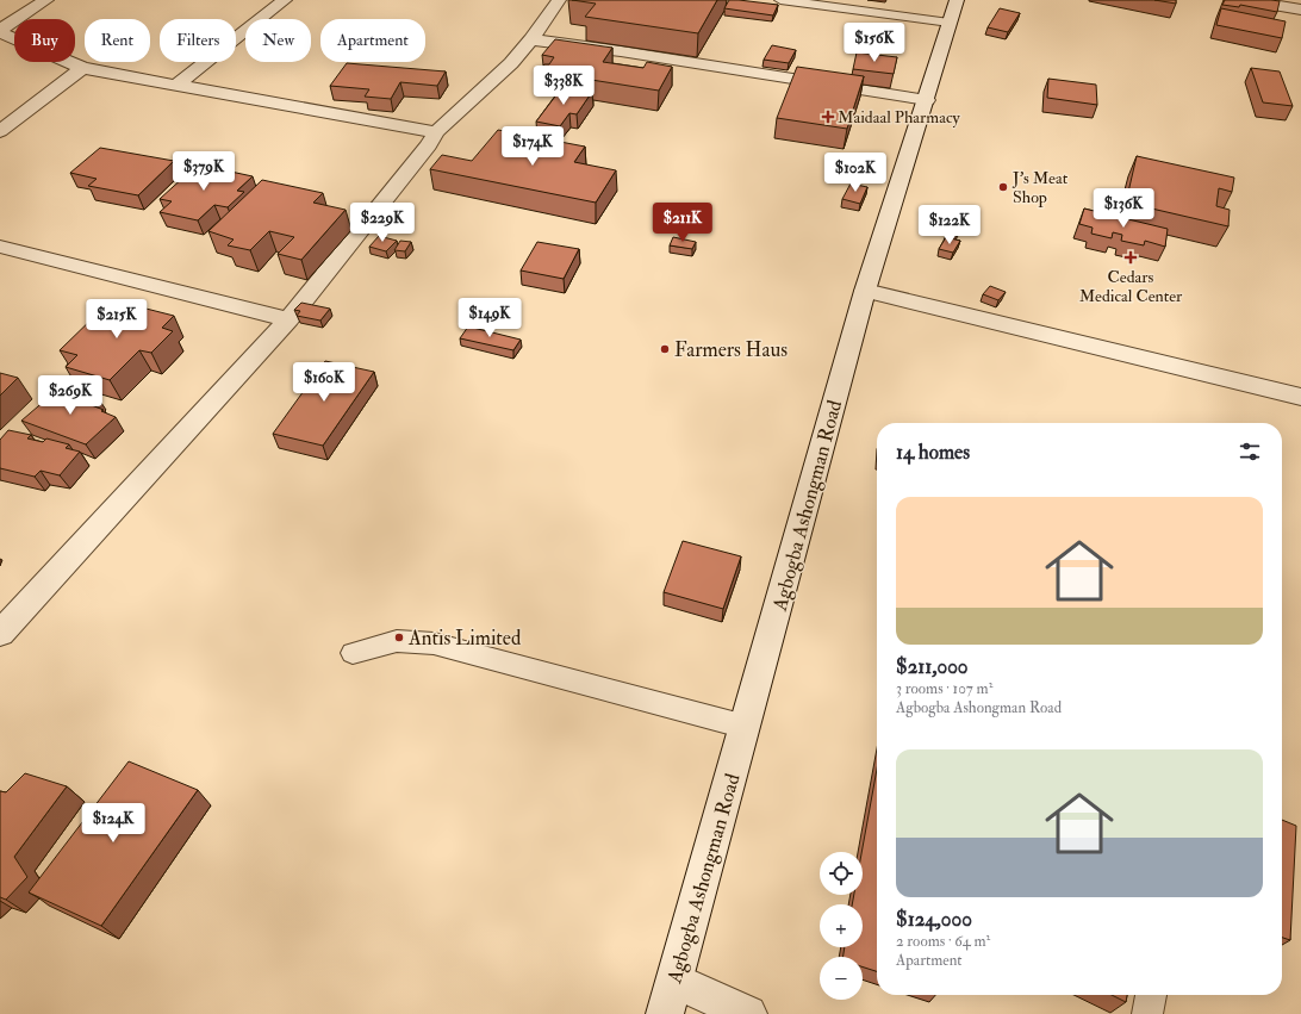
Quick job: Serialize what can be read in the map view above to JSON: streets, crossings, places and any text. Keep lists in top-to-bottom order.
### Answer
{
  "streets": {
    "street": ["Agbogba Ashongman Road"]
  },
  "places": {
    "health": ["Maidaal Pharmacy", "Cedars Medical Center"],
    "other": ["J's Meat Shop", "Farmers Haus", "Antis Limited"]
  },
  "page": {
    "chip": [
      "Buy",
      "Rent",
      "Filters",
      "New",
      "Apartment"
    ],
    "price": [
      "$156K",
      "$338K",
      "$174K",
      "$379K",
      "$102K",
      "$136K",
      "$229K",
      "$211K",
      "$122K",
      "$149K",
      "$215K",
      "$160K",
      "$269K",
      "$124K"
    ],
    "heading": "14 homes",
    "list": [
      {
        "name": "$211,000",
        "note": "3 rooms · 107 m² · Agbogba Ashongman Road"
      },
      {
        "name": "$124,000",
        "note": "2 rooms · 64 m² · Apartment"
      }
    ],
    "map_buttons": ["+", "−"]
  }
}
